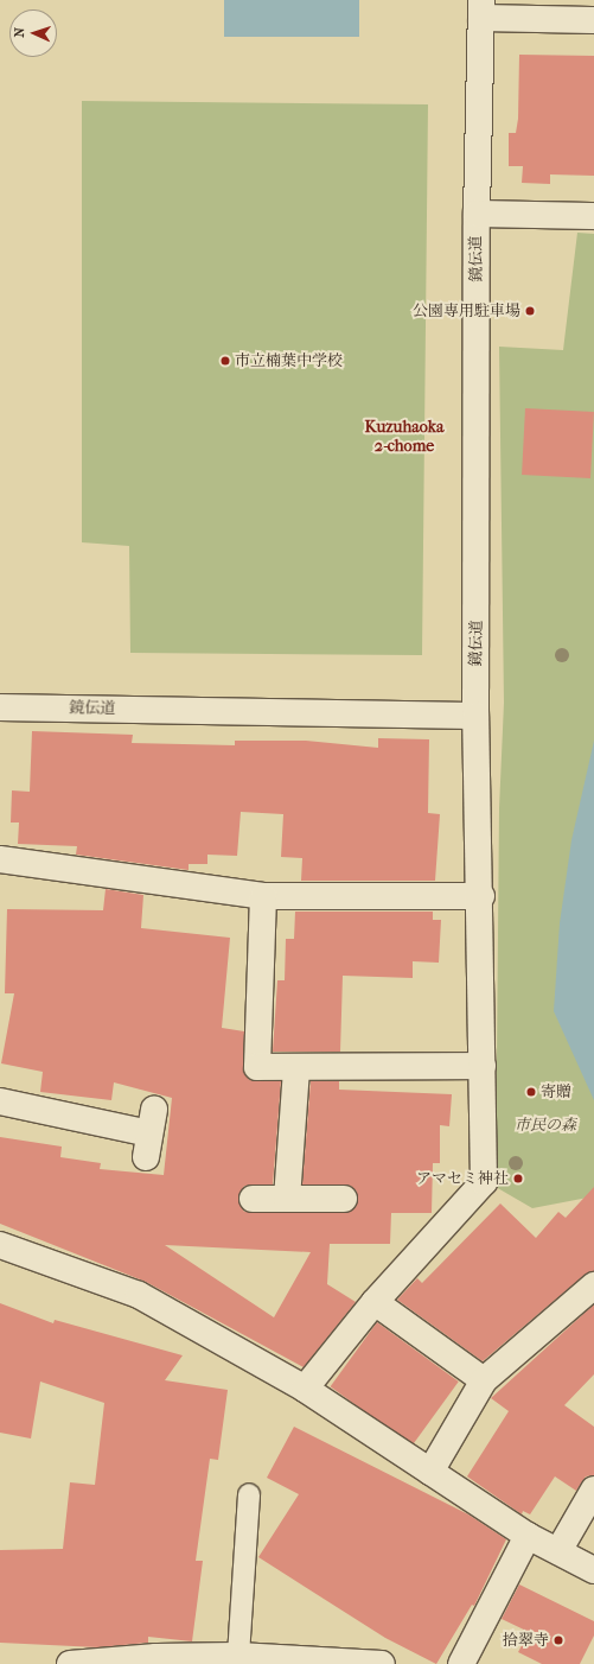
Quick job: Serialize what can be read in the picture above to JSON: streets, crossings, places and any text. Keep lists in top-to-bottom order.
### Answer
{
  "streets": {
    "street": ["鏡伝道"]
  },
  "districts": ["Kuzuhaoka 2-chome"],
  "parks": ["市民の森"],
  "places": [
    "公園専用駐車場",
    "市立楠葉中学校",
    "寄贈",
    "アマセミ神社",
    "拾翠寺"
  ],
  "north": "left"
}
